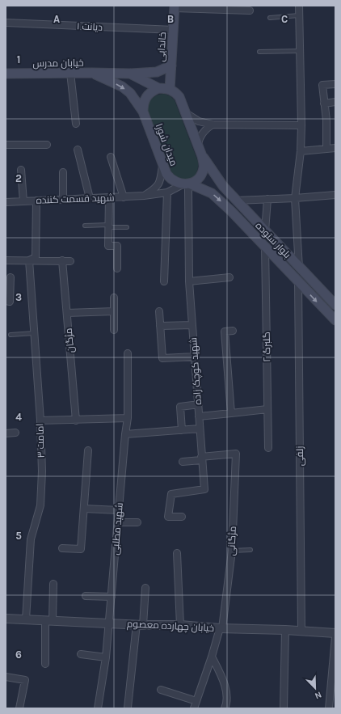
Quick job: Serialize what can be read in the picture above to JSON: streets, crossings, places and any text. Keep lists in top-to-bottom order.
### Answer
{
  "streets": {
    "main road": [
      "خاندایی",
      "خیابان مدرس",
      "میدان شورا",
      "بلوار ستوده"
    ],
    "street": [
      "دیانت ۱",
      "شهید قسمت کننده",
      "مژگان",
      "گلبرگ ۲",
      "شهید کوچک زاده",
      "امامت ۳",
      "زلفی",
      "شهید مطلبی",
      "مژگانی",
      "خیابان چهارده معصوم"
    ]
  },
  "crossings": [
    ["دیانت ۱", "خاندایی"],
    ["خاندایی", "خیابان مدرس"],
    ["خیابان مدرس", "میدان شورا"],
    ["میدان شورا", "بلوار ستوده"],
    ["میدان شورا", "شهید کوچک زاده"],
    ["بلوار ستوده", "گلبرگ ۲"],
    ["بلوار ستوده", "شهید کوچک زاده"],
    ["بلوار ستوده", "زلفی"],
    ["شهید کوچک زاده", "مژگانی"],
    ["امامت ۳", "خیابان چهارده معصوم"],
    ["زلفی", "خیابان چهارده معصوم"],
    ["شهید مطلبی", "خیابان چهارده معصوم"],
    ["مژگانی", "خیابان چهارده معصوم"]
  ],
  "north": "bottom right",
  "grid": {
    "columns": ["A", "B", "C"],
    "rows": [
      "1",
      "2",
      "3",
      "4",
      "5",
      "6"
    ]
  }
}
